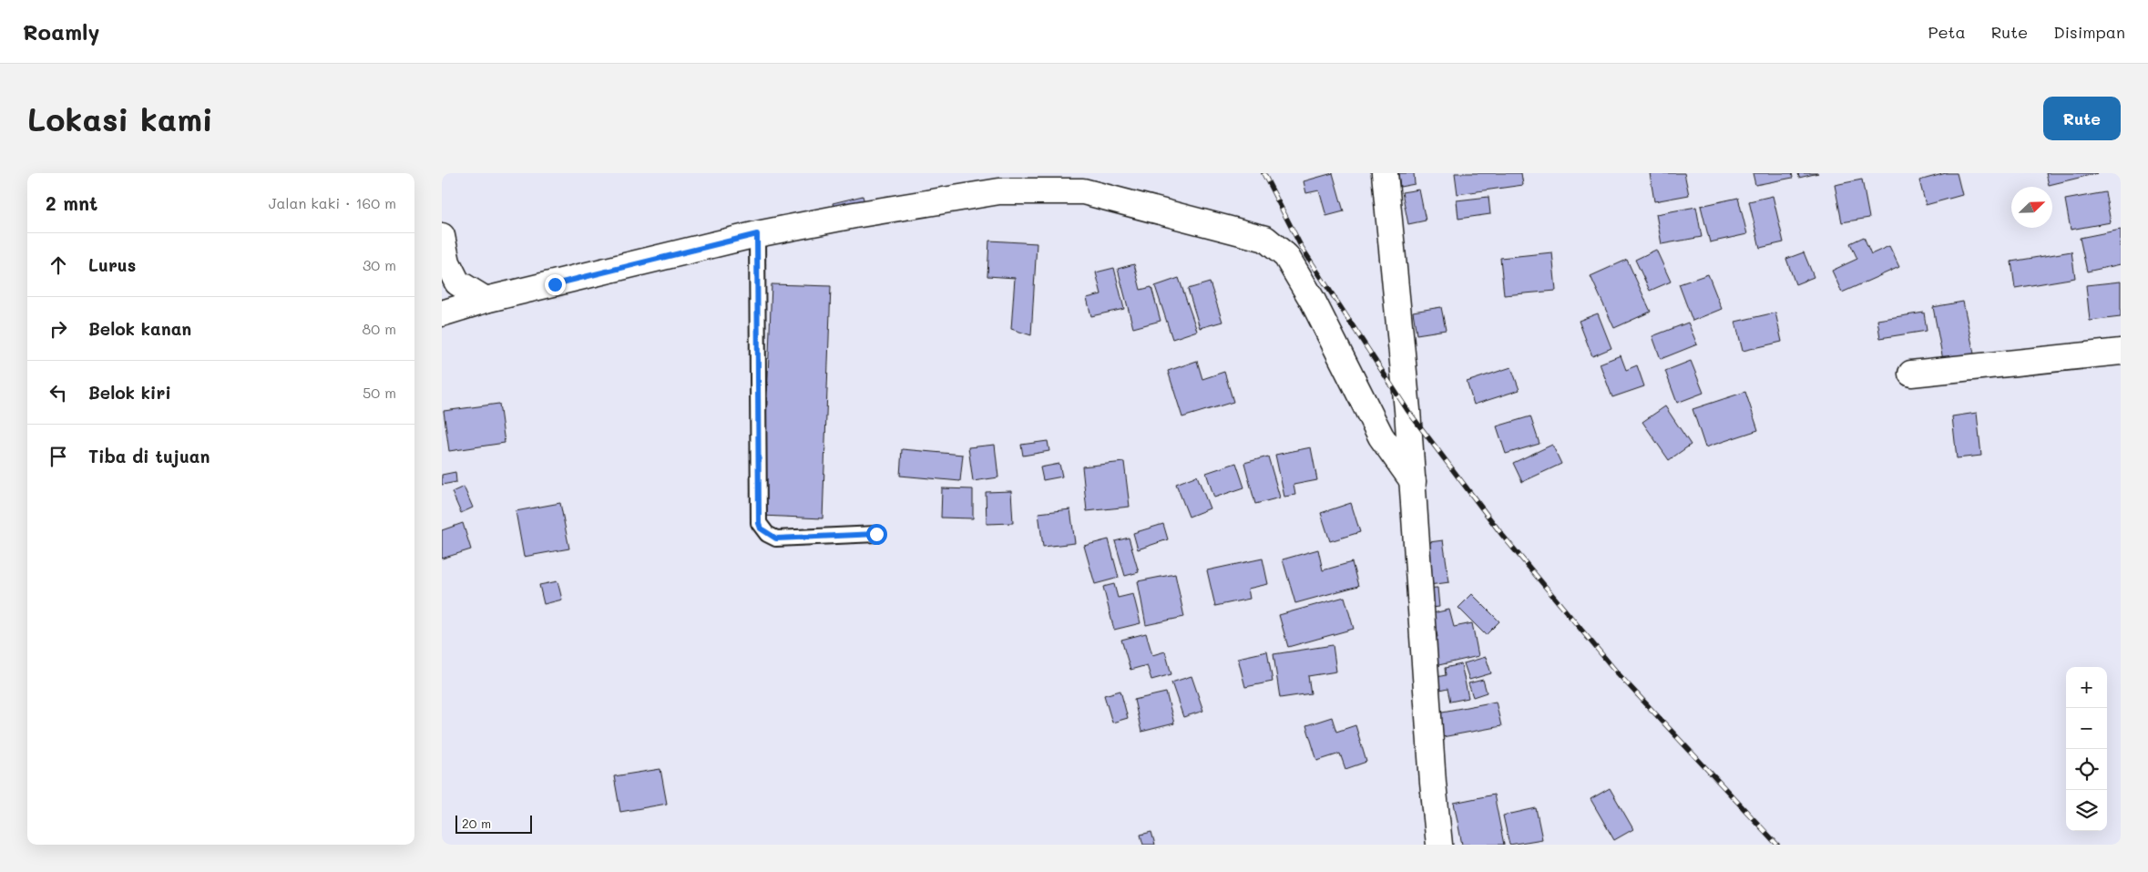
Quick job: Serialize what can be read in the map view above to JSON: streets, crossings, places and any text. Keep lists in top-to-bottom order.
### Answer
{
  "scale_bar": "20 m",
  "north": "top right",
  "page": {
    "header": "Roamly",
    "nav": ["Peta", "Rute", "Disimpan"],
    "buttons": "Rute",
    "title": "Lokasi kami",
    "heading": ["2 mnt", "Jalan kaki · 160 m"],
    "list": [
      ["Lurus", "30 m"],
      ["Belok kanan", "80 m"],
      ["Belok kiri", "50 m"],
      "Tiba di tujuan"
    ],
    "map_buttons": ["+", "−"],
    "scale": "20 m"
  }
}
